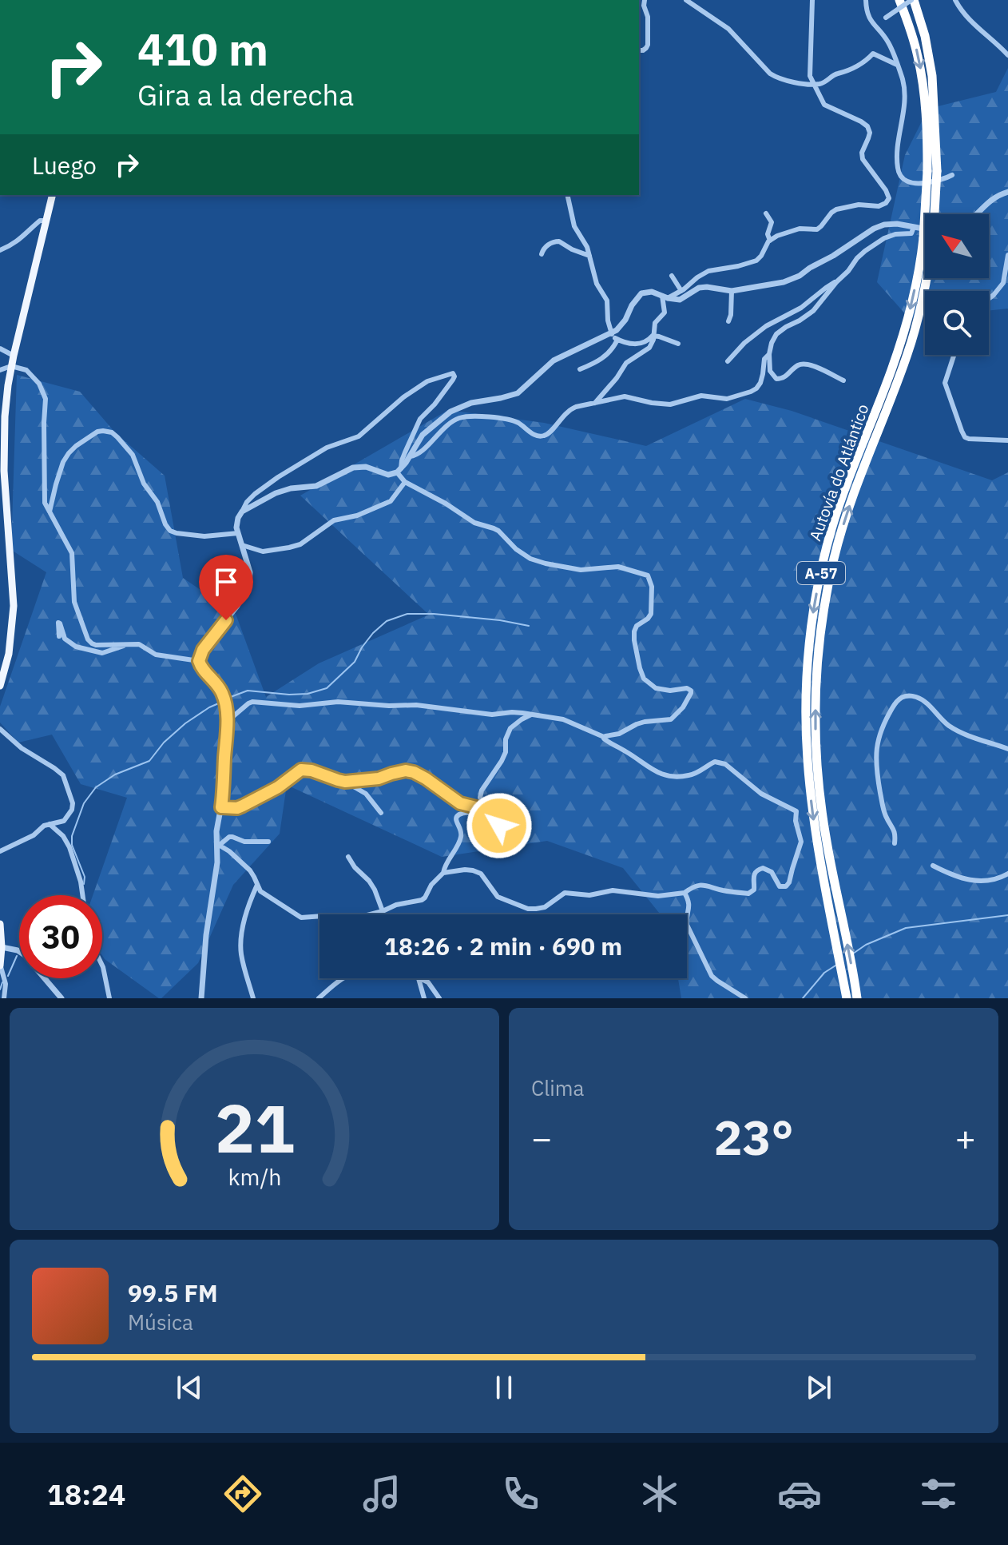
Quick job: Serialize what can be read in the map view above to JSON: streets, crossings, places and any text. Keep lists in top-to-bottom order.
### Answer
{
  "streets": {
    "highway": ["Autovía do Atlántico", "A-57"]
  },
  "north": "top left",
  "page": {
    "turn": ["410 m", "Gira a la derecha"],
    "then": "Luego",
    "limit": "30",
    "trip": "18:26 · 2 min · 690 m",
    "tile": "Clima",
    "heat": ["−", "23°", "+"],
    "song": ["99.5 FM", "Música"],
    "tabs": "18:24",
    "gauge": ["21", "km/h"]
  }
}
